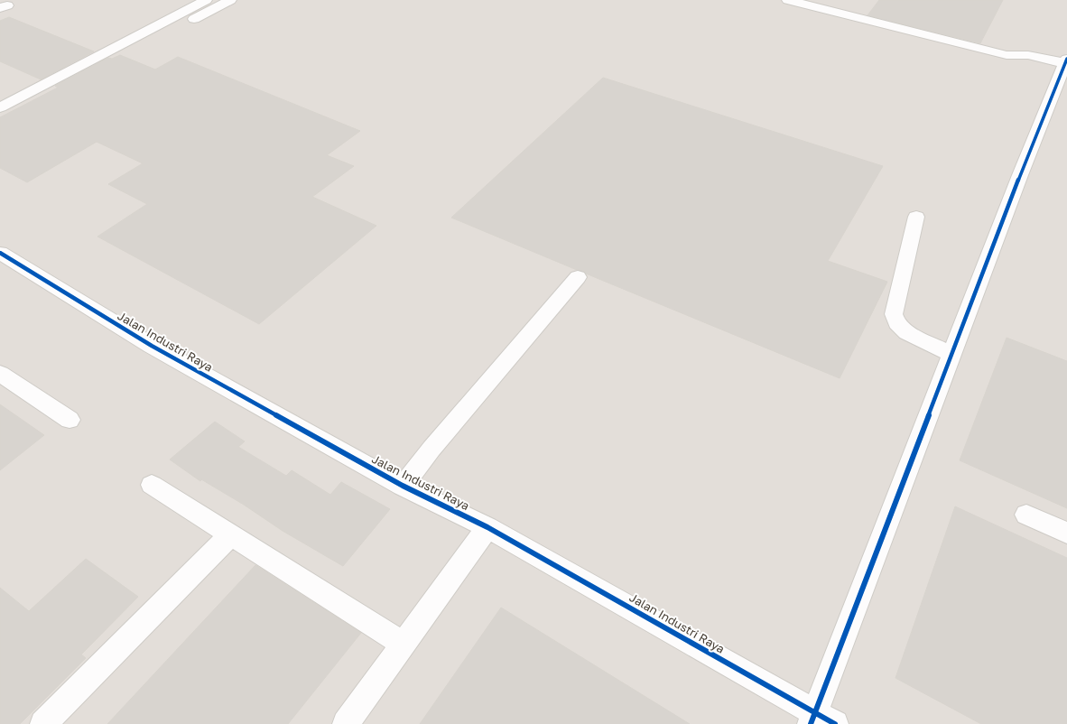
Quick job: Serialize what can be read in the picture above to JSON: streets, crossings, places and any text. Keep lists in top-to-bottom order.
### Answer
{
  "streets": {
    "street": ["Jalan Industri Raya"]
  }
}
